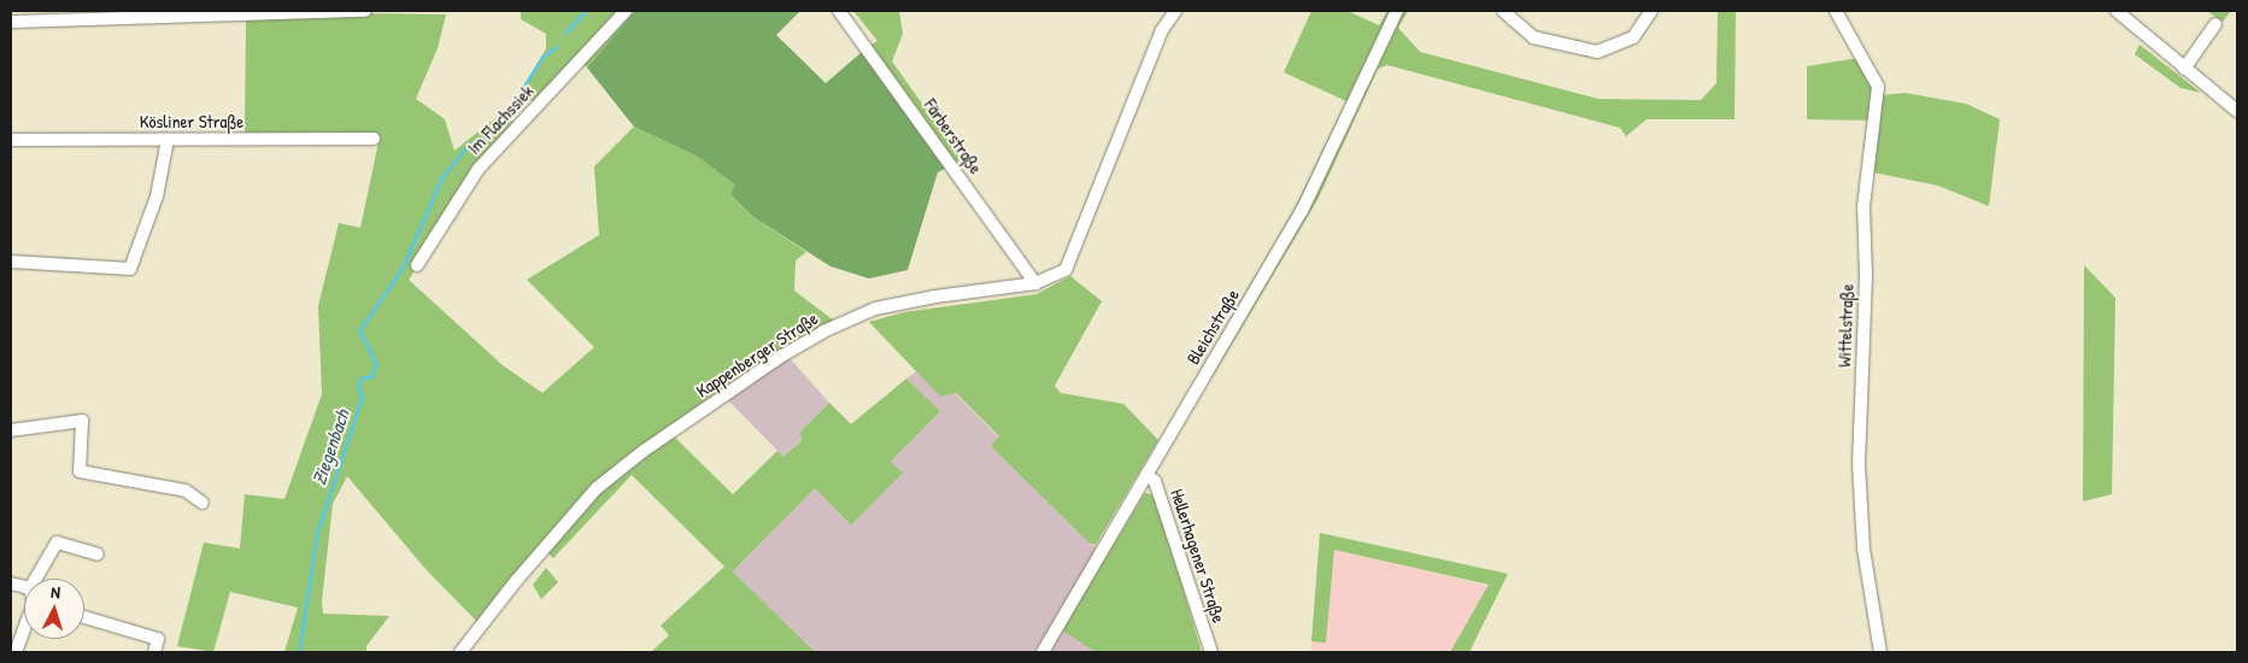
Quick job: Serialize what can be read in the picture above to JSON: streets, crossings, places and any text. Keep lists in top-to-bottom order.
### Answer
{
  "streets": {
    "street": [
      "Im Flachssiek",
      "Kösliner Straße",
      "Färberstraße",
      "Wittelstraße",
      "Bleichstraße",
      "Kappenberger Straße",
      "Hellerhagener Straße"
    ]
  },
  "crossings": [
    ["Färberstraße", "Kappenberger Straße"],
    ["Bleichstraße", "Hellerhagener Straße"]
  ],
  "water": ["Ziegenbach"],
  "north": "top"
}
